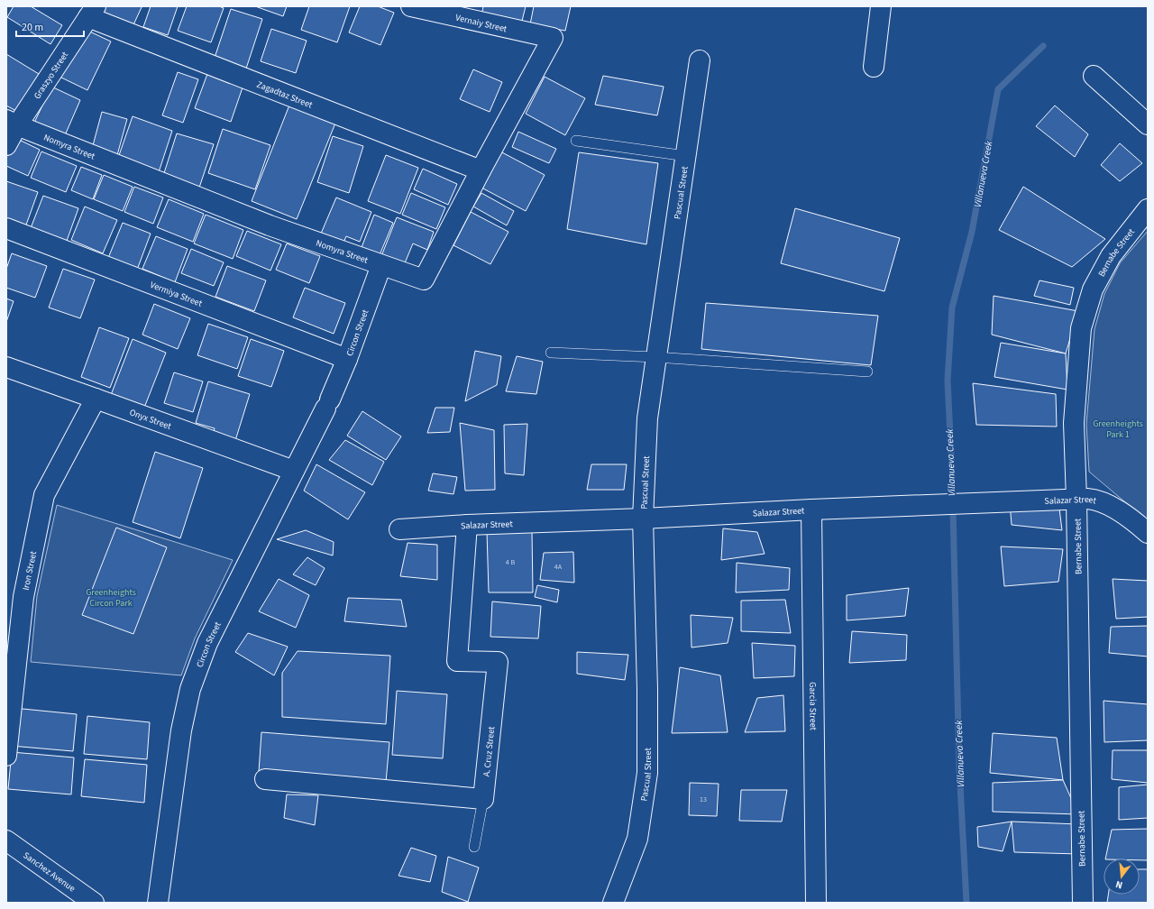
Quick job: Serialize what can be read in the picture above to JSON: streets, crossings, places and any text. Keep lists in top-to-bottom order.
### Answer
{
  "streets": {
    "street": [
      "Vernaiy Street",
      "Graszyo Street",
      "Zagadtaz Street",
      "Nomyra Street",
      "Pascual Street",
      "Bernabe Street",
      "Vermiya Street",
      "Circon Street",
      "Onyx Street",
      "Salazar Street",
      "Iron Street",
      "Garcia Street",
      "A. Cruz Street",
      "Sanchez Avenue"
    ]
  },
  "crossings": [
    ["Vernaiy Street", "Nomyra Street"],
    ["Graszyo Street", "Zagadtaz Street"],
    ["Graszyo Street", "Nomyra Street"],
    ["Zagadtaz Street", "Nomyra Street"],
    ["Nomyra Street", "Circon Street"],
    ["Pascual Street", "Salazar Street"],
    ["Bernabe Street", "Salazar Street"],
    ["Vermiya Street", "Circon Street"],
    ["Circon Street", "Onyx Street"],
    ["Onyx Street", "Iron Street"],
    ["Salazar Street", "Garcia Street"],
    ["Salazar Street", "A. Cruz Street"]
  ],
  "water": ["Villanueva Creek"],
  "parks": ["Greenheights Park 1", "Greenheights Circon Park"],
  "house_numbers": ["4 B", "4A", "13"],
  "scale_bar": "20 m",
  "north": "bottom"
}
